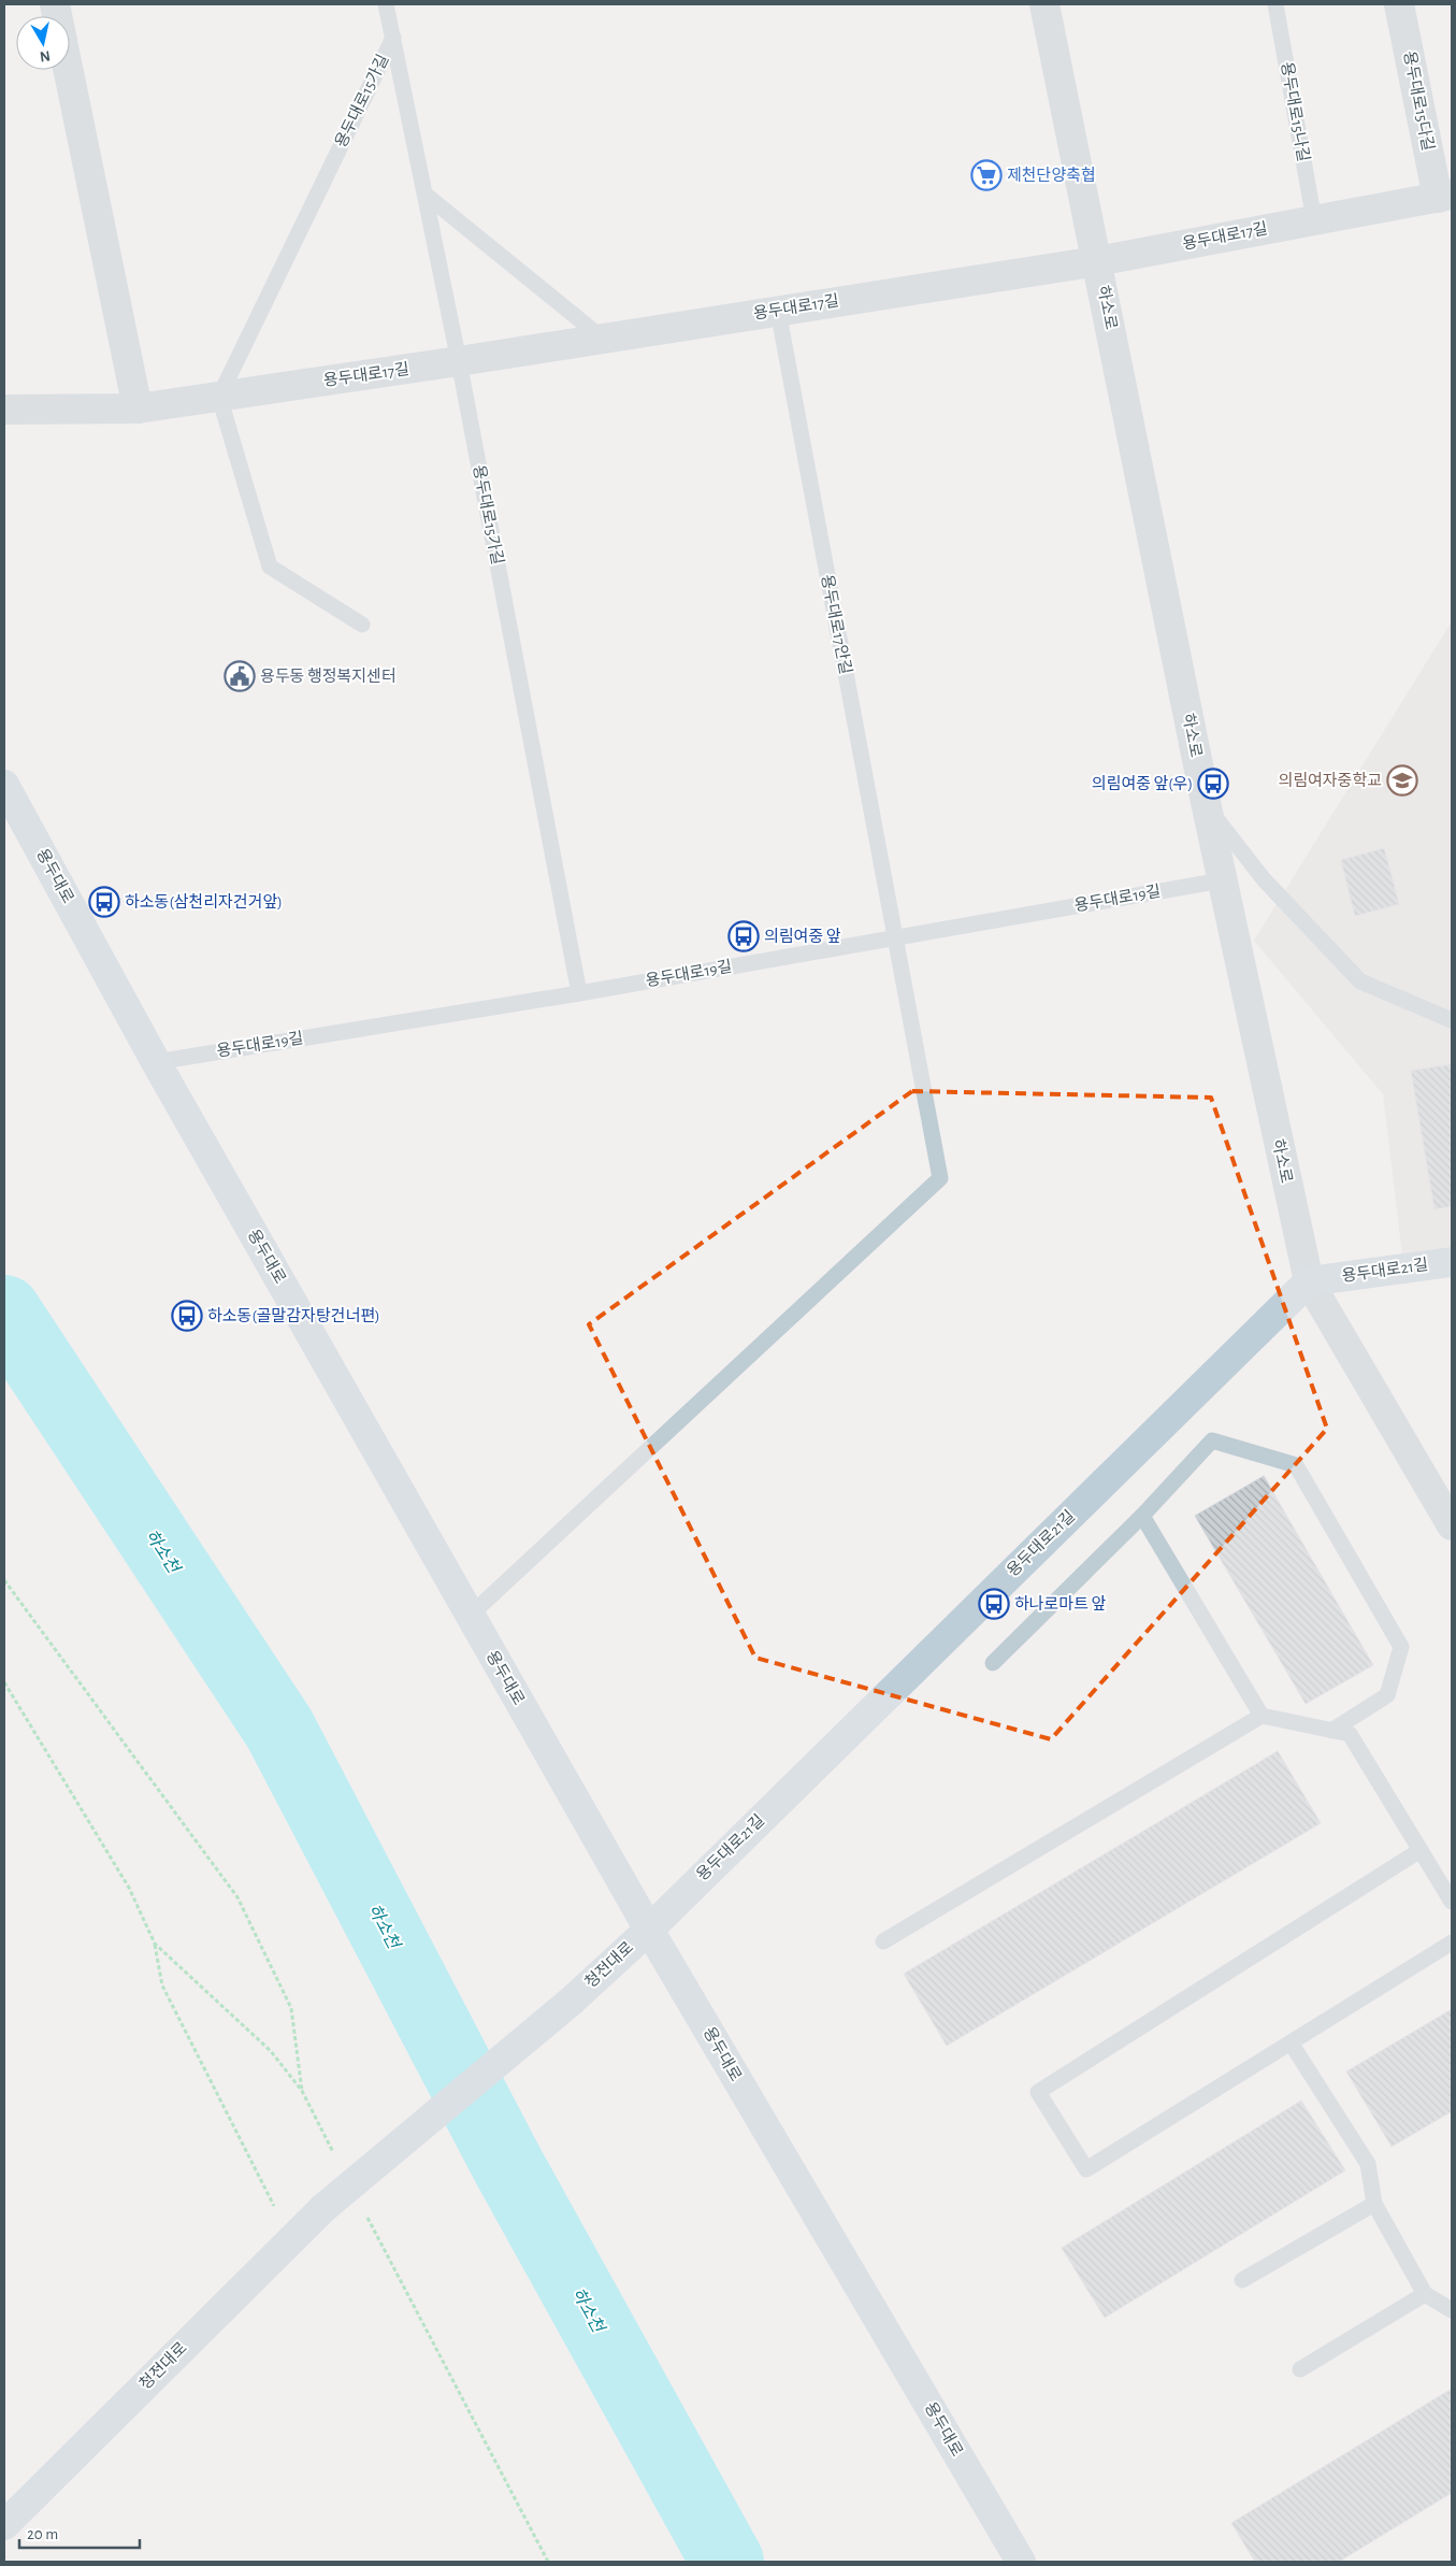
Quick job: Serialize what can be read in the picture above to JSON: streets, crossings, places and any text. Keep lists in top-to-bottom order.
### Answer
{
  "streets": {
    "street": [
      "용두대로15다길",
      "용두대로17길",
      "하소로",
      "용두대로",
      "용두대로21길",
      "청전대로"
    ],
    "lane": [
      "용두대로15가길",
      "용두대로15나길",
      "용두대로17안길",
      "용두대로19길"
    ]
  },
  "crossings": [
    ["용두대로15가길", "용두대로17길"],
    ["용두대로15가길", "용두대로19길"],
    ["용두대로15다길", "용두대로17길"],
    ["용두대로15나길", "용두대로17길"],
    ["용두대로17길", "하소로"],
    ["용두대로17길", "용두대로17안길"],
    ["하소로", "용두대로19길"],
    ["하소로", "용두대로21길"],
    ["용두대로17안길", "용두대로"],
    ["용두대로17안길", "용두대로19길"],
    ["용두대로", "용두대로19길"],
    ["용두대로", "용두대로21길"],
    ["용두대로", "청전대로"],
    ["용두대로21길", "청전대로"]
  ],
  "water": ["하소천"],
  "places": {
    "supermarket": ["제천단양축협"],
    "public building": ["용두동 행정복지센터"],
    "school or university": ["의림여자중학교"],
    "bus stop": [
      "의림여중 앞(우)",
      "하소동(삼천리자건거앞)",
      "의림여중 앞",
      "하소동(골말감자탕건너편)",
      "하나로마트 앞"
    ]
  },
  "scale_bar": "20 m",
  "north": "bottom"
}
